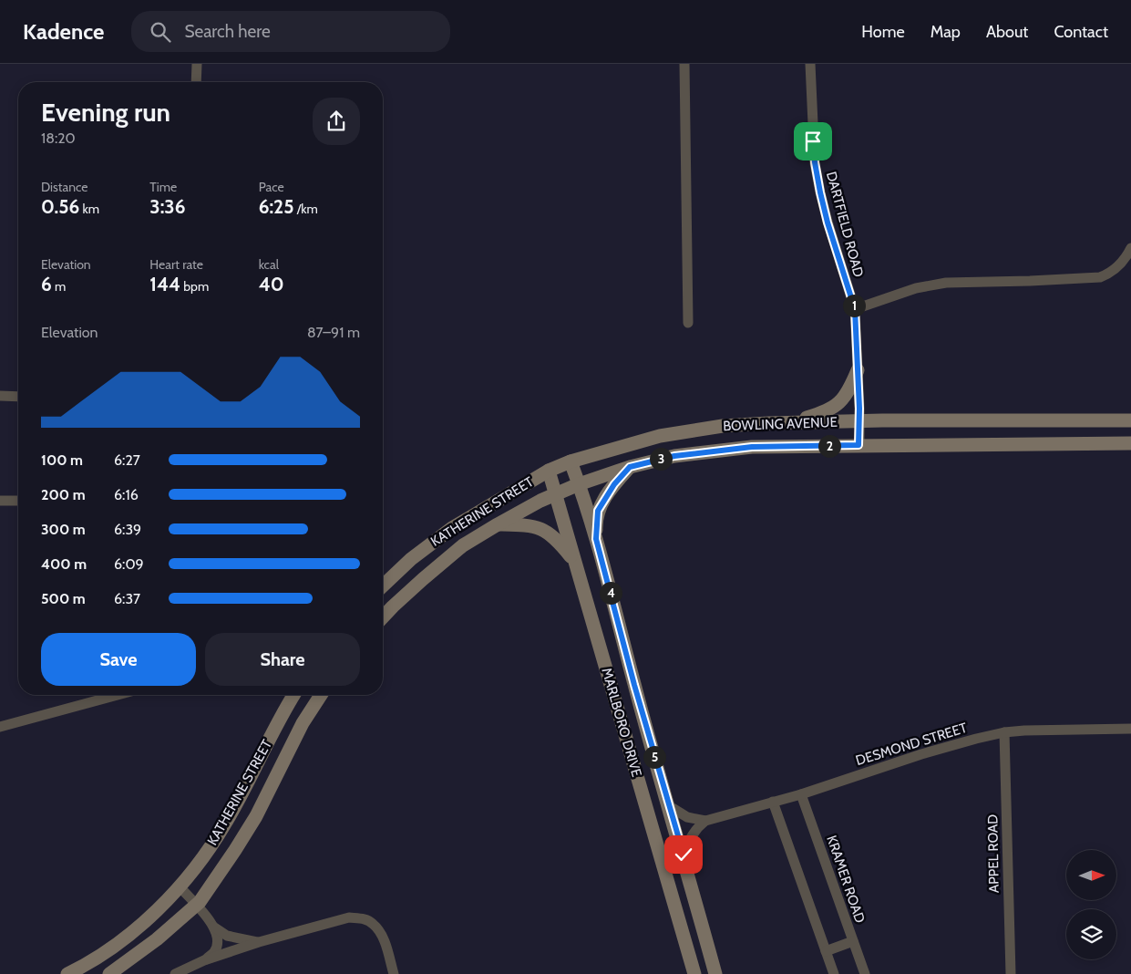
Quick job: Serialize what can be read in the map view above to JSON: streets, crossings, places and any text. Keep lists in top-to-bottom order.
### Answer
{
  "streets": {
    "main road": ["BOWLING AVENUE", "KATHERINE STREET", "MARLBORO DRIVE"],
    "street": [
      "DARTFIELD ROAD",
      "DESMOND STREET",
      "APPEL ROAD",
      "KRAMER ROAD"
    ]
  },
  "crossings": [
    ["DARTFIELD ROAD", "BOWLING AVENUE"],
    ["BOWLING AVENUE", "KATHERINE STREET"],
    ["BOWLING AVENUE", "MARLBORO DRIVE"],
    ["KATHERINE STREET", "MARLBORO DRIVE"],
    ["DESMOND STREET", "APPEL ROAD"],
    ["DESMOND STREET", "KRAMER ROAD"]
  ],
  "north": "right",
  "page": {
    "header": "Kadence",
    "search": "Search here",
    "nav": [
      "Home",
      "Map",
      "About",
      "Contact"
    ],
    "heading": ["Evening run", "18:20"],
    "stats": [
      ["Distance", "0.56 km"],
      ["Time", "3:36"],
      ["Pace", "6:25 /km"],
      ["Elevation", "6 m"],
      ["Heart rate", "144 bpm"],
      ["kcal", "40"]
    ],
    "pins": [
      "1",
      "2",
      "3",
      "4",
      "5"
    ],
    "chart": ["Elevation", "87–91 m"],
    "list": [
      {
        "name": "100 m",
        "note": "6:27"
      },
      {
        "name": "200 m",
        "note": "6:16"
      },
      {
        "name": "300 m",
        "note": "6:39"
      },
      {
        "name": "400 m",
        "note": "6:09"
      },
      {
        "name": "500 m",
        "note": "6:37"
      }
    ],
    "buttons": ["Save", "Share"]
  }
}
